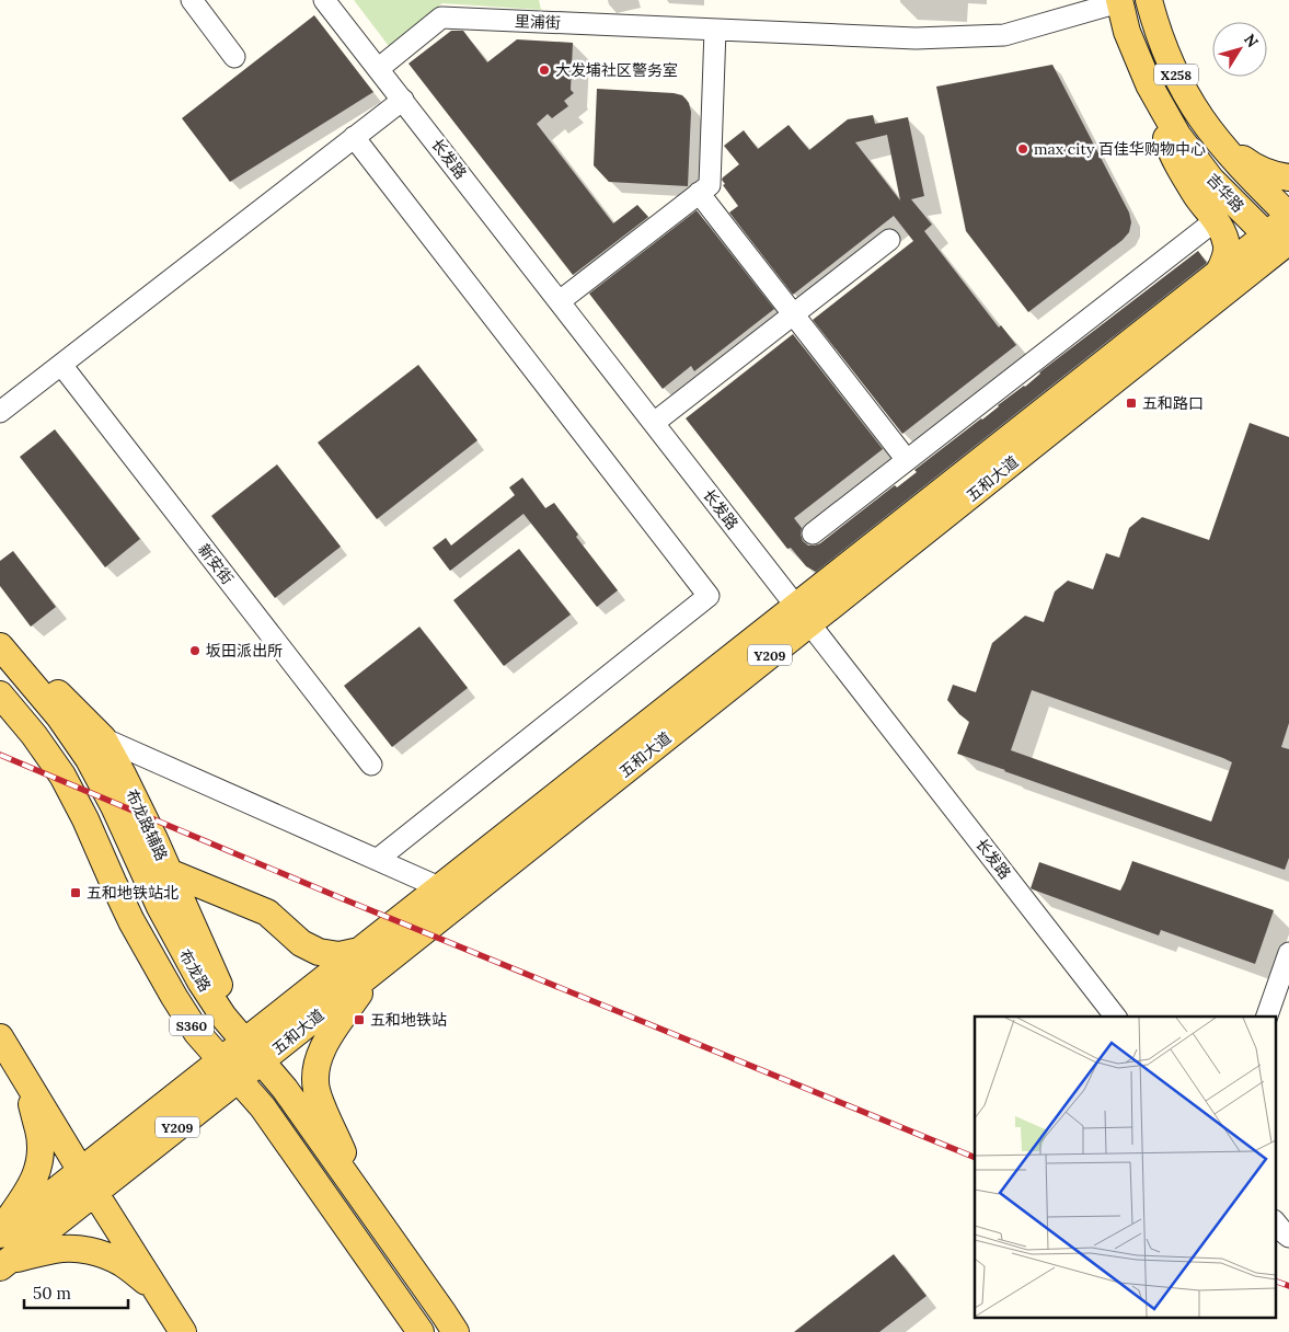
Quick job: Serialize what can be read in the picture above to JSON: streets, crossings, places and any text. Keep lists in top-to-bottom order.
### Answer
{
  "streets": {
    "main road": [
      "X258",
      "吉华路",
      "五和大道",
      "Y209",
      "布龙路辅路",
      "布龙路",
      "S360"
    ],
    "street": ["里浦街", "长发路", "新安街"]
  },
  "crossings": [
    ["里浦街", "长发路"],
    ["里浦街", "吉华路"],
    ["长发路", "五和大道"],
    ["吉华路", "五和大道"],
    ["五和大道", "布龙路辅路"],
    ["五和大道", "布龙路"],
    ["布龙路辅路", "布龙路"]
  ],
  "places": {
    "other": ["大发埔社区警务室", "max city 百佳华购物中心", "坂田派出所"],
    "transit": ["五和路口", "五和地铁站北", "五和地铁站"]
  },
  "scale_bar": "50 m",
  "north": "top right"
}
